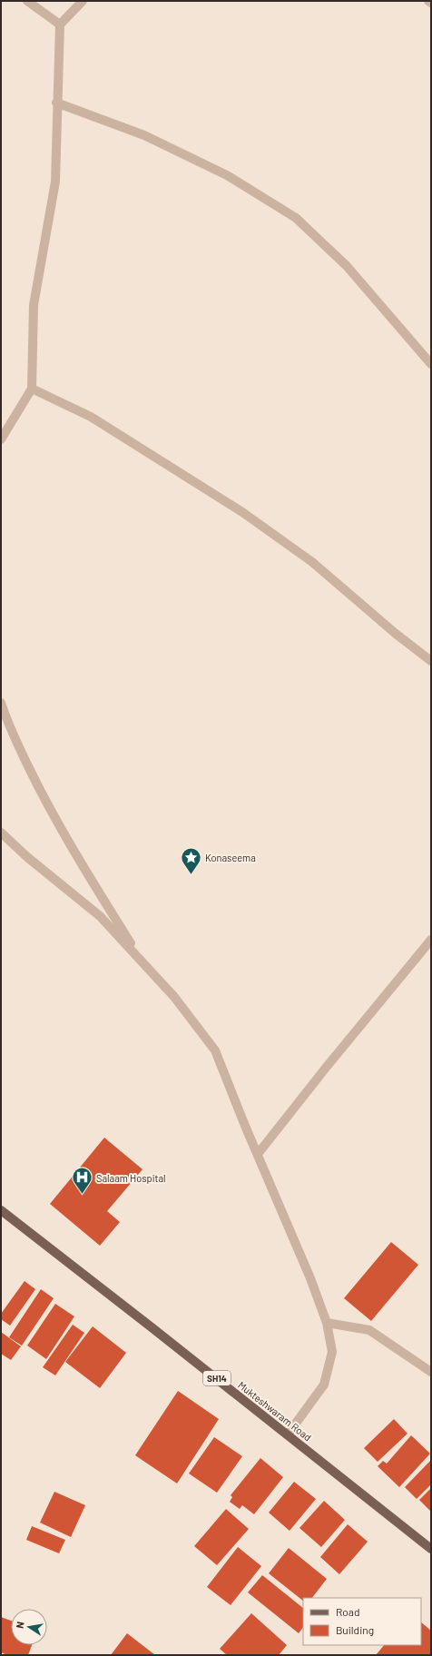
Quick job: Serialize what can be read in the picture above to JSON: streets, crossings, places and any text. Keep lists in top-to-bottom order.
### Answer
{
  "streets": {
    "main road": ["SH14", "Mukteshwaram Road"]
  },
  "places": {
    "place": ["Konaseema"],
    "hospital": ["Salaam Hospital"]
  },
  "legend": ["Road", "Building"],
  "north": "left"
}
